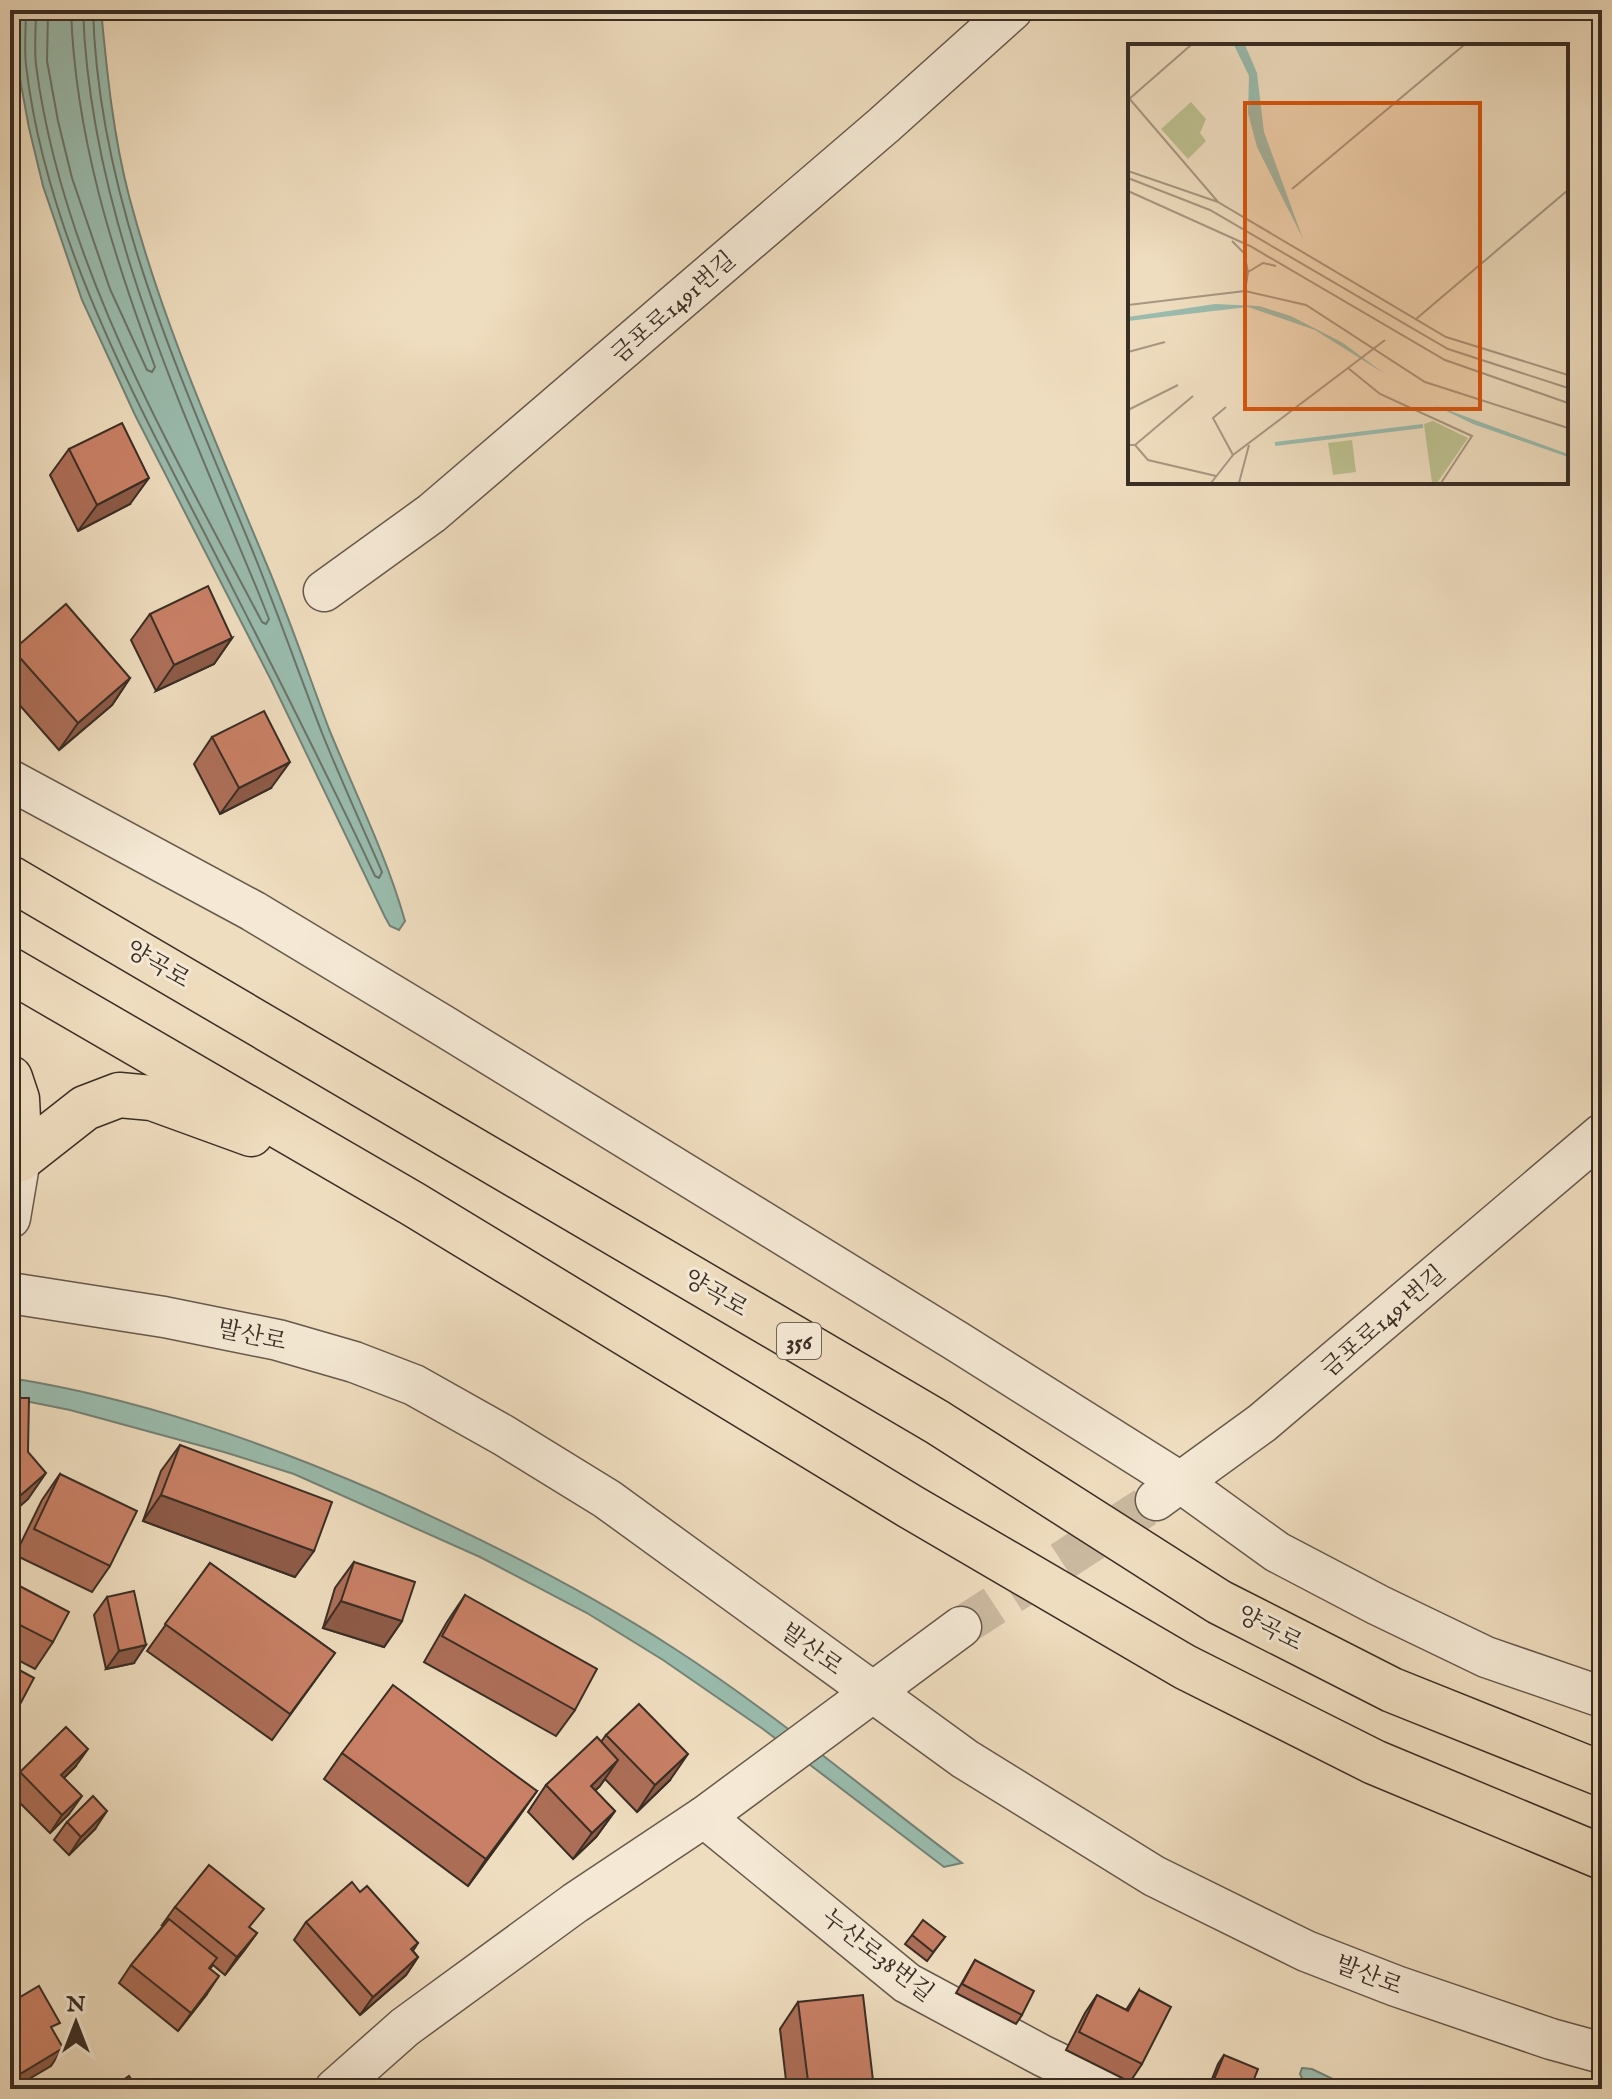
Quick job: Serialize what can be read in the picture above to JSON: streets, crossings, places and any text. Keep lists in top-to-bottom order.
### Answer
{
  "streets": {
    "highway": ["양곡로", "356"],
    "street": ["금포로1491번길", "발산로", "누산로38번길"]
  },
  "north": "top"
}
